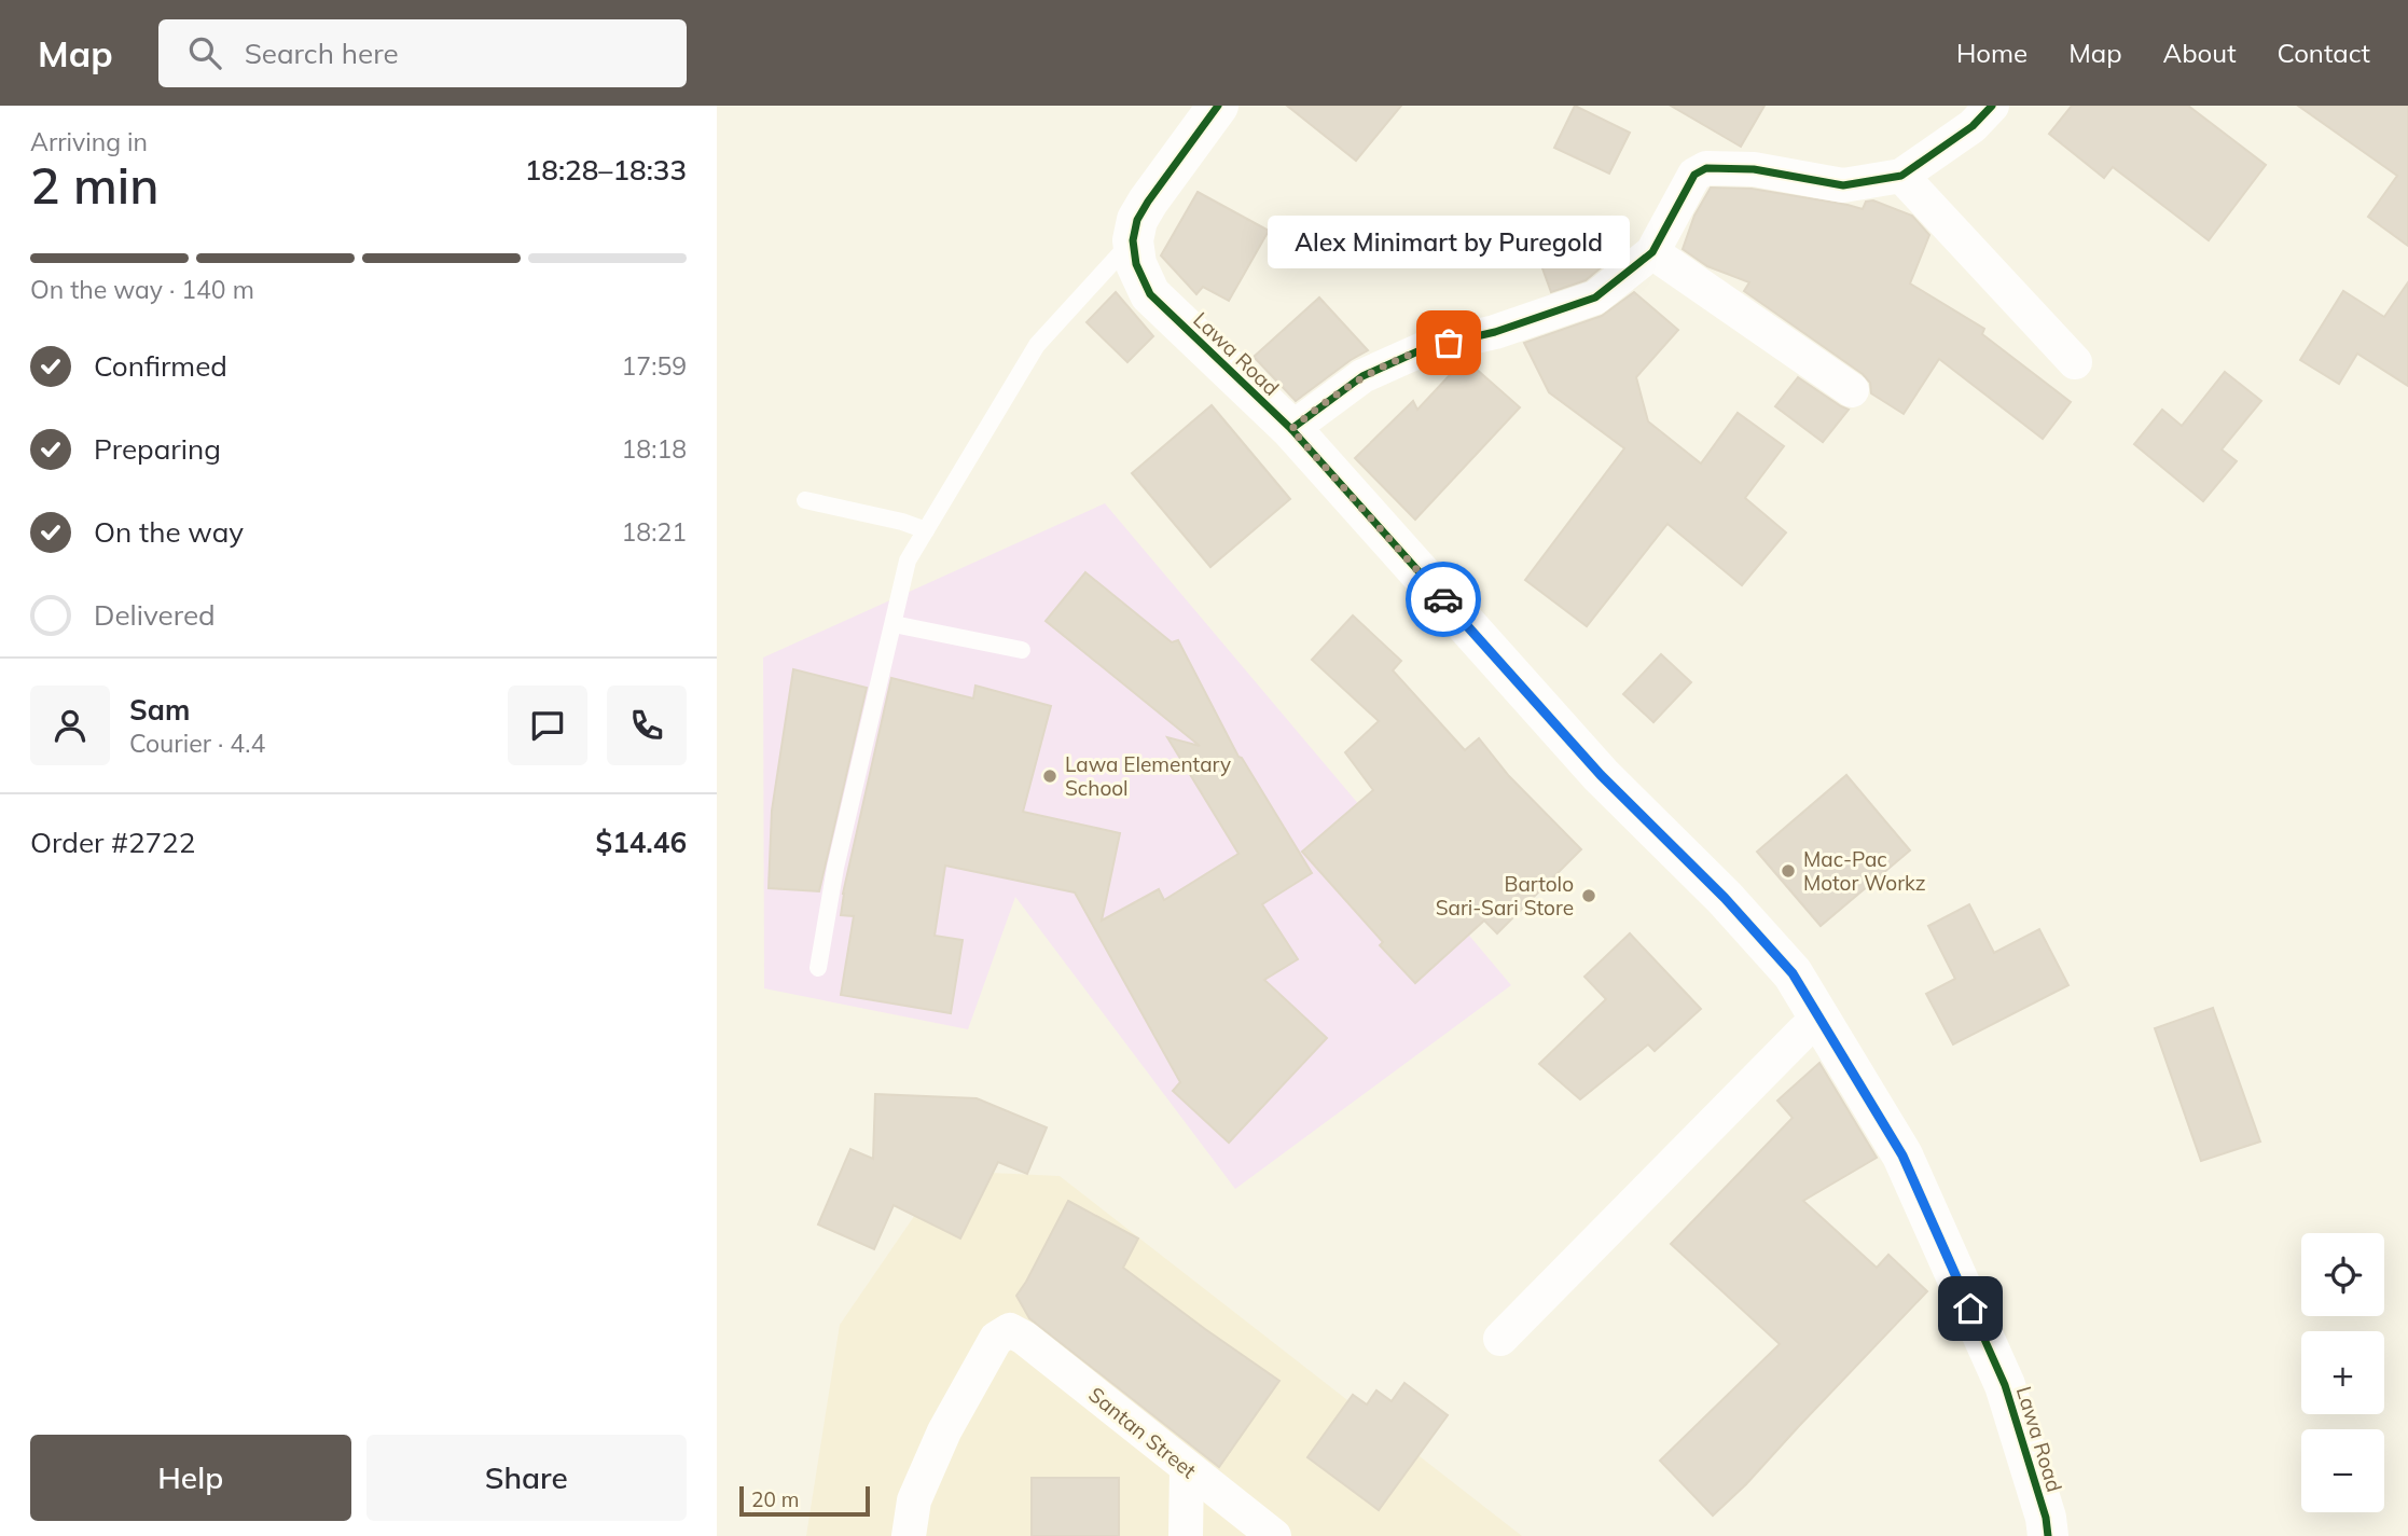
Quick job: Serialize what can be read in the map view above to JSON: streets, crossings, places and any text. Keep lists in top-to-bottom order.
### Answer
{
  "streets": {
    "street": ["Lawa Road", "Santan Street"]
  },
  "places": [
    "Alex Minimart by Puregold",
    "Lawa Elementary School",
    "Mac-Pac Motor Workz",
    "Bartolo Sari-Sari Store"
  ],
  "scale_bar": "20 m",
  "page": {
    "header": "Map",
    "search": "Search here",
    "nav": [
      "Home",
      "Map",
      "About",
      "Contact"
    ],
    "heading": ["2 min", "Arriving in", "18:28–18:33"],
    "panel": [
      "Sam",
      "Courier · 4.4",
      "Order #2722",
      "$14.46"
    ],
    "bubble": "Alex Minimart by Puregold",
    "bar": "On the way · 140 m",
    "list": [
      ["Confirmed", "17:59"],
      ["Preparing", "18:18"],
      ["On the way", "18:21"],
      "Delivered"
    ],
    "map_buttons": ["+", "−"],
    "buttons": ["Help", "Share"],
    "scale": "20 m"
  }
}
